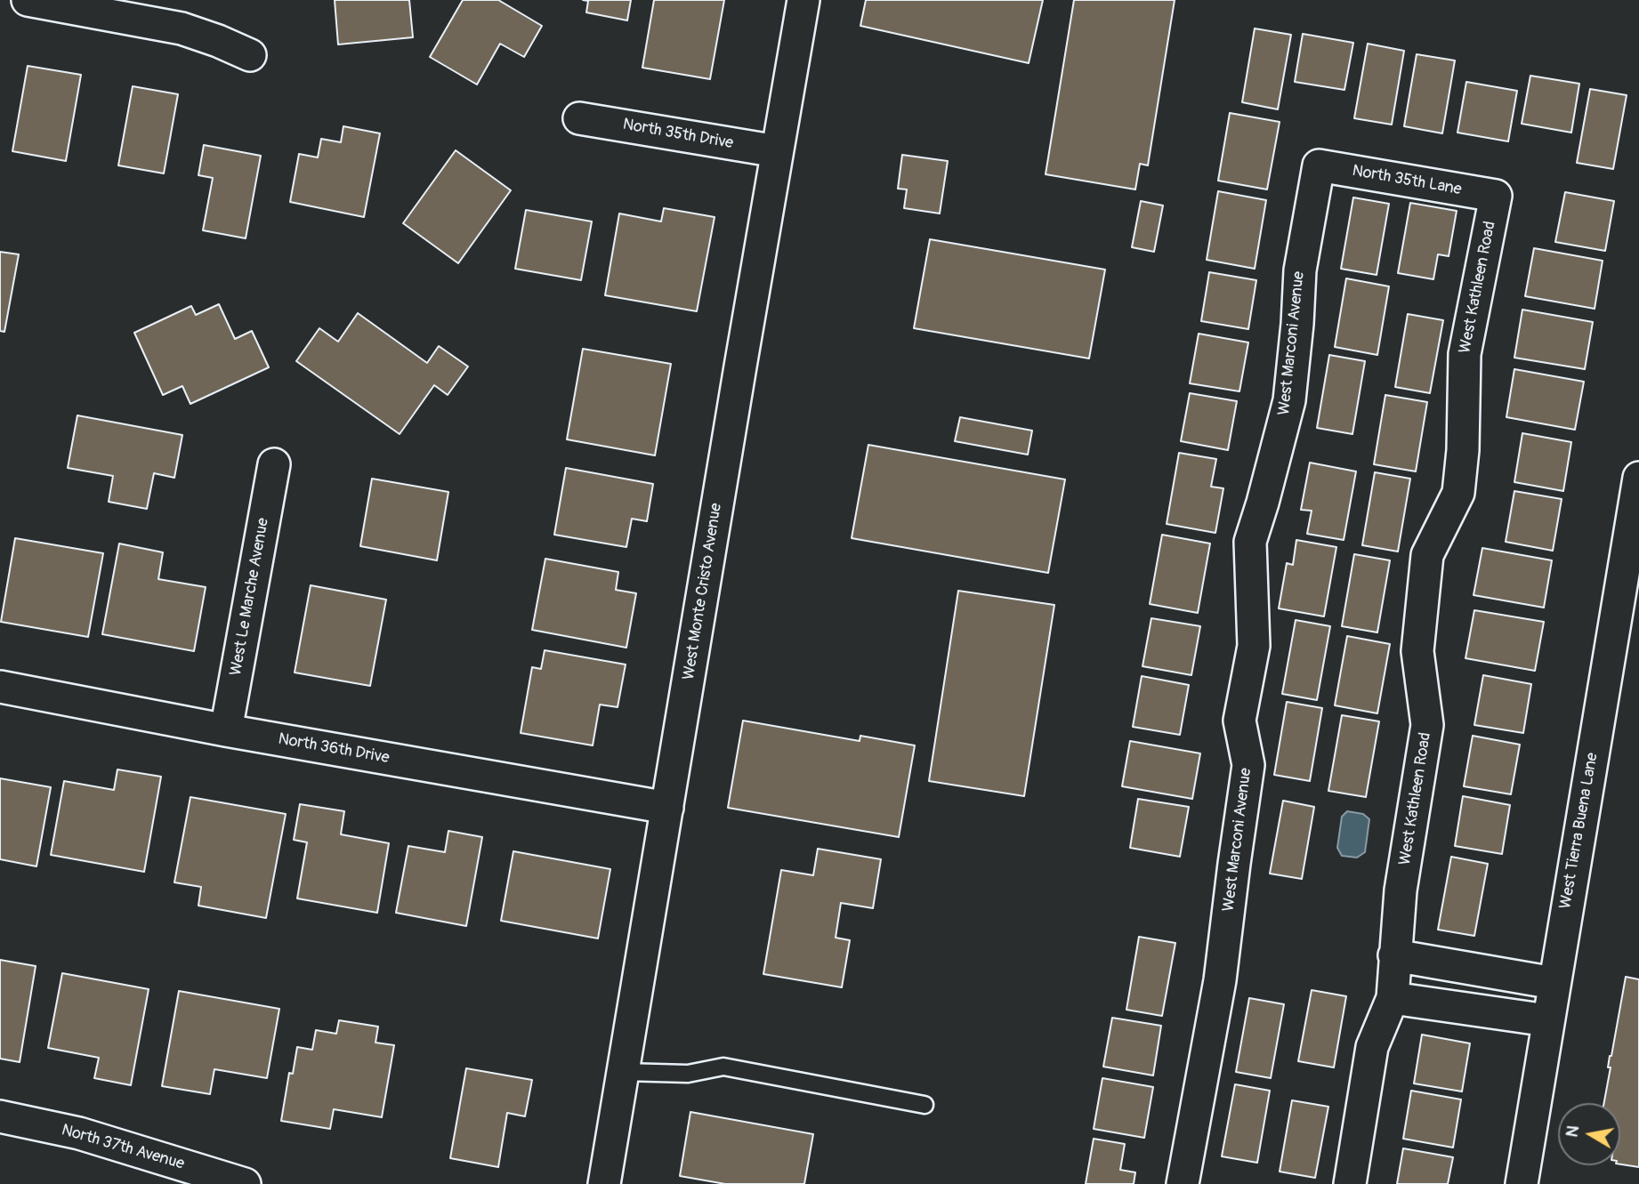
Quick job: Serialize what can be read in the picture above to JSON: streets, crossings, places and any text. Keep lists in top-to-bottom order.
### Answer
{
  "streets": {
    "street": [
      "North 35th Drive",
      "North 35th Lane",
      "West Kathleen Road",
      "West Marconi Avenue",
      "West Monte Cristo Avenue",
      "West Le Marche Avenue",
      "North 36th Drive",
      "West Tierra Buena Lane",
      "North 37th Avenue"
    ]
  },
  "crossings": [
    ["North 35th Drive", "West Monte Cristo Avenue"],
    ["North 35th Lane", "West Kathleen Road"],
    ["North 35th Lane", "West Marconi Avenue"],
    ["West Monte Cristo Avenue", "North 36th Drive"],
    ["West Le Marche Avenue", "North 36th Drive"]
  ],
  "north": "left"
}
